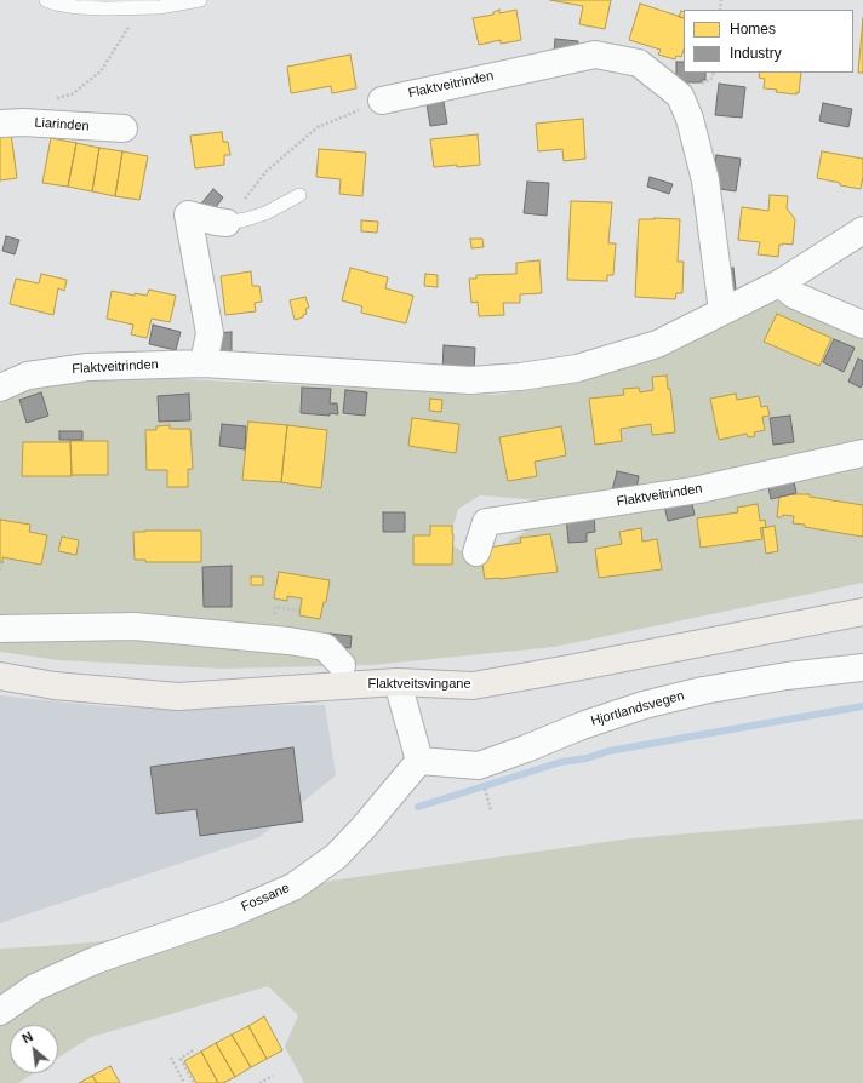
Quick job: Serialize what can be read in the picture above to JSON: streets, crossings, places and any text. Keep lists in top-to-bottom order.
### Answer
{
  "streets": {
    "main road": ["Flaktveitsvingane"],
    "street": [
      "Flaktveitrinden",
      "Liarinden",
      "Hjortlandsvegen",
      "Fossane"
    ]
  },
  "crossings": [
    ["Hjortlandsvegen", "Fossane"]
  ],
  "legend": ["Homes", "Industry"],
  "north": "top left"
}
